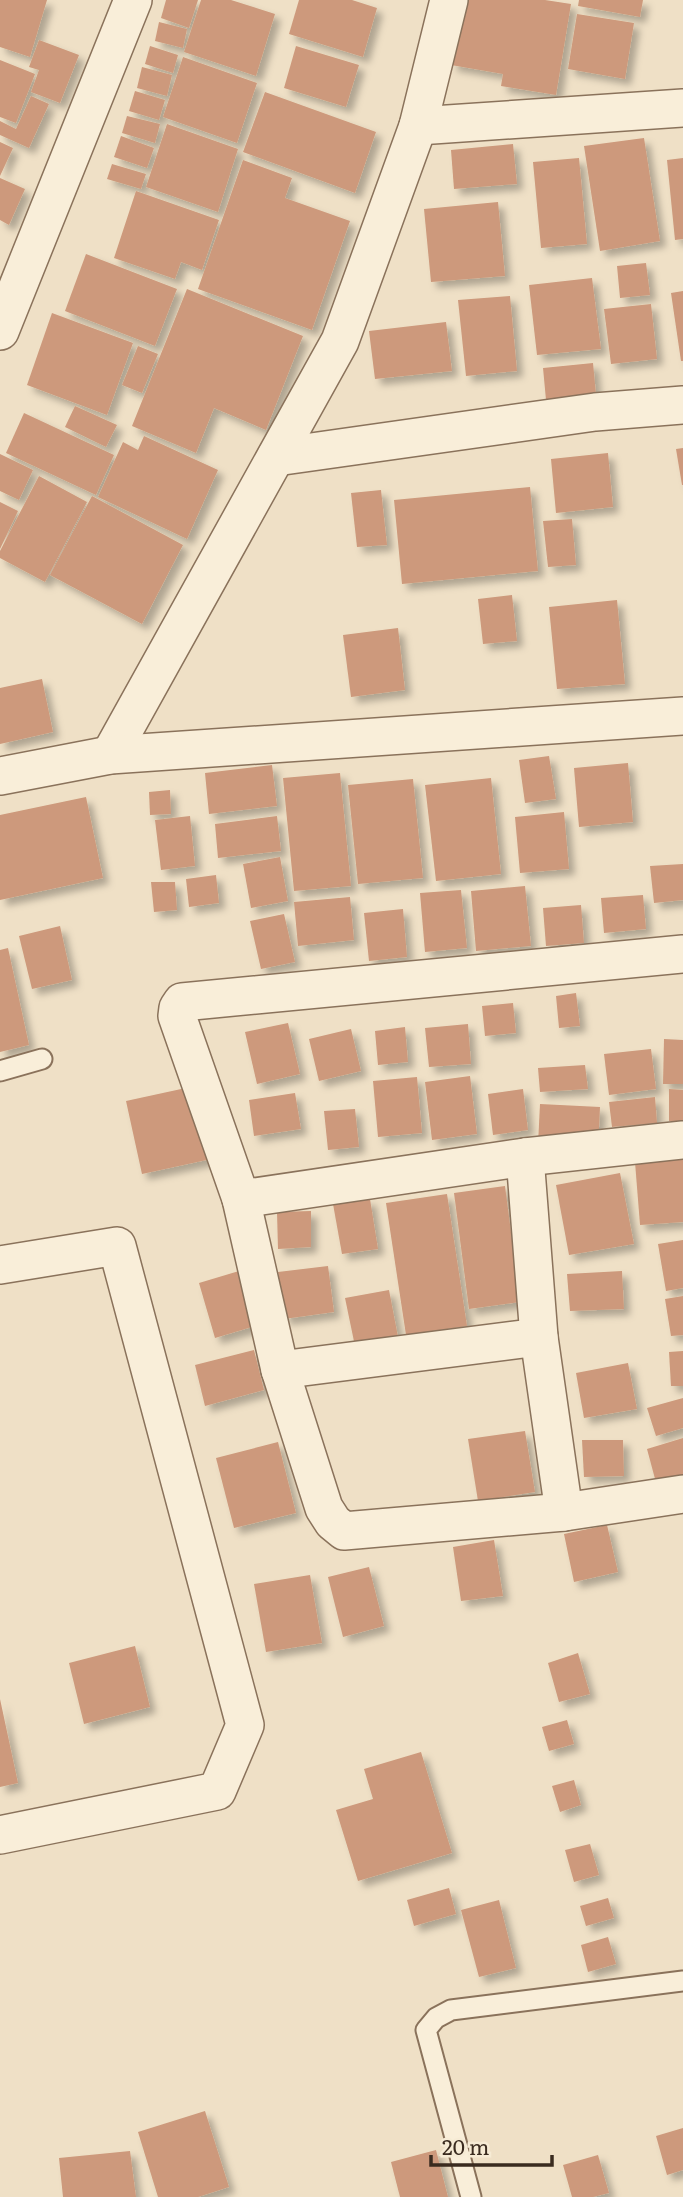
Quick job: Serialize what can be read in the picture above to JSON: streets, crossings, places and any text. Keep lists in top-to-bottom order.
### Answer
{
  "scale_bar": "20 m"
}
